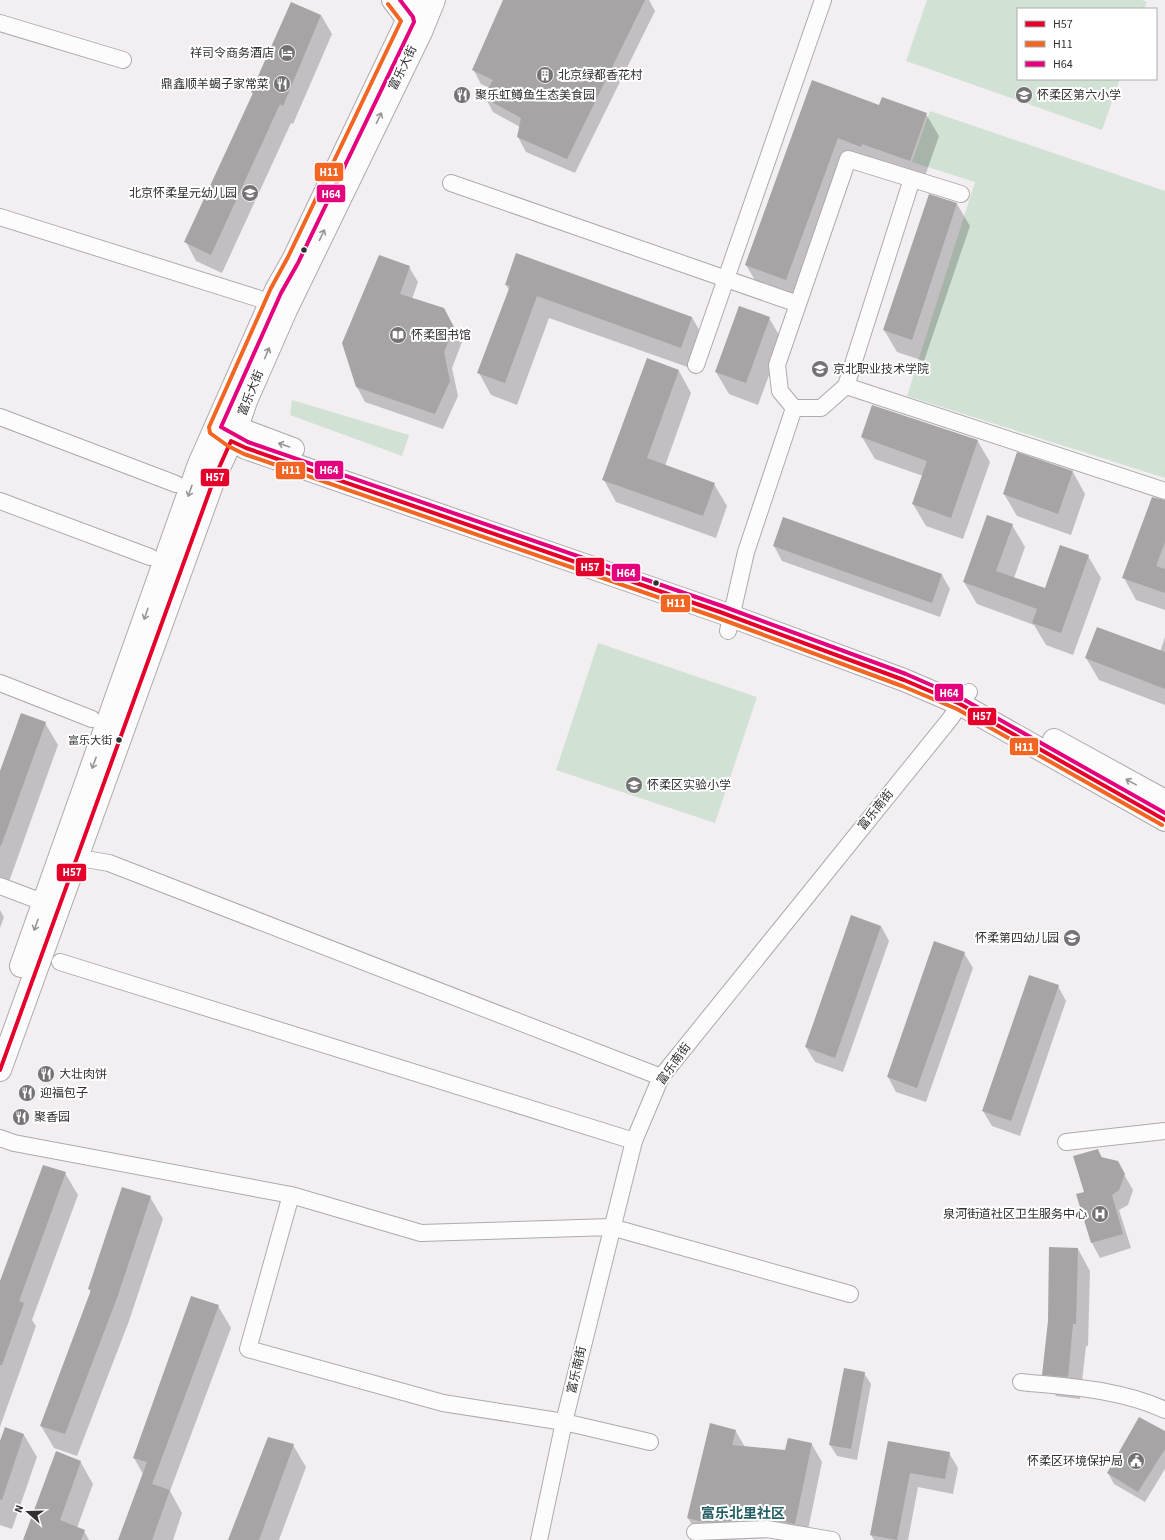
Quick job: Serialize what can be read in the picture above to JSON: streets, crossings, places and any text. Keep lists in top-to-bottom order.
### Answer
{
  "streets": {
    "main road": ["富乐大街"],
    "street": ["富乐南街"]
  },
  "districts": ["富乐北里社区"],
  "places": {
    "hotel": ["祥司令商务酒店"],
    "building": ["北京绿都香花村"],
    "restaurant": [
      "鼎鑫顺羊蝎子家常菜",
      "聚乐虹鳟鱼生态美食园",
      "大壮肉饼",
      "迎福包子",
      "聚香园"
    ],
    "school or university": [
      "怀柔区第六小学",
      "北京怀柔星元幼儿园",
      "京北职业技术学院",
      "怀柔区实验小学",
      "怀柔第四幼儿园"
    ],
    "library": ["怀柔图书馆"],
    "other": ["富乐大街"],
    "hospital": ["泉河街道社区卫生服务中心"],
    "public building": ["怀柔区环境保护局"]
  },
  "lines": ["transit line H64", "transit line H11", "transit line H57"],
  "legend": ["H57", "H11", "H64"],
  "north": "left"
}
